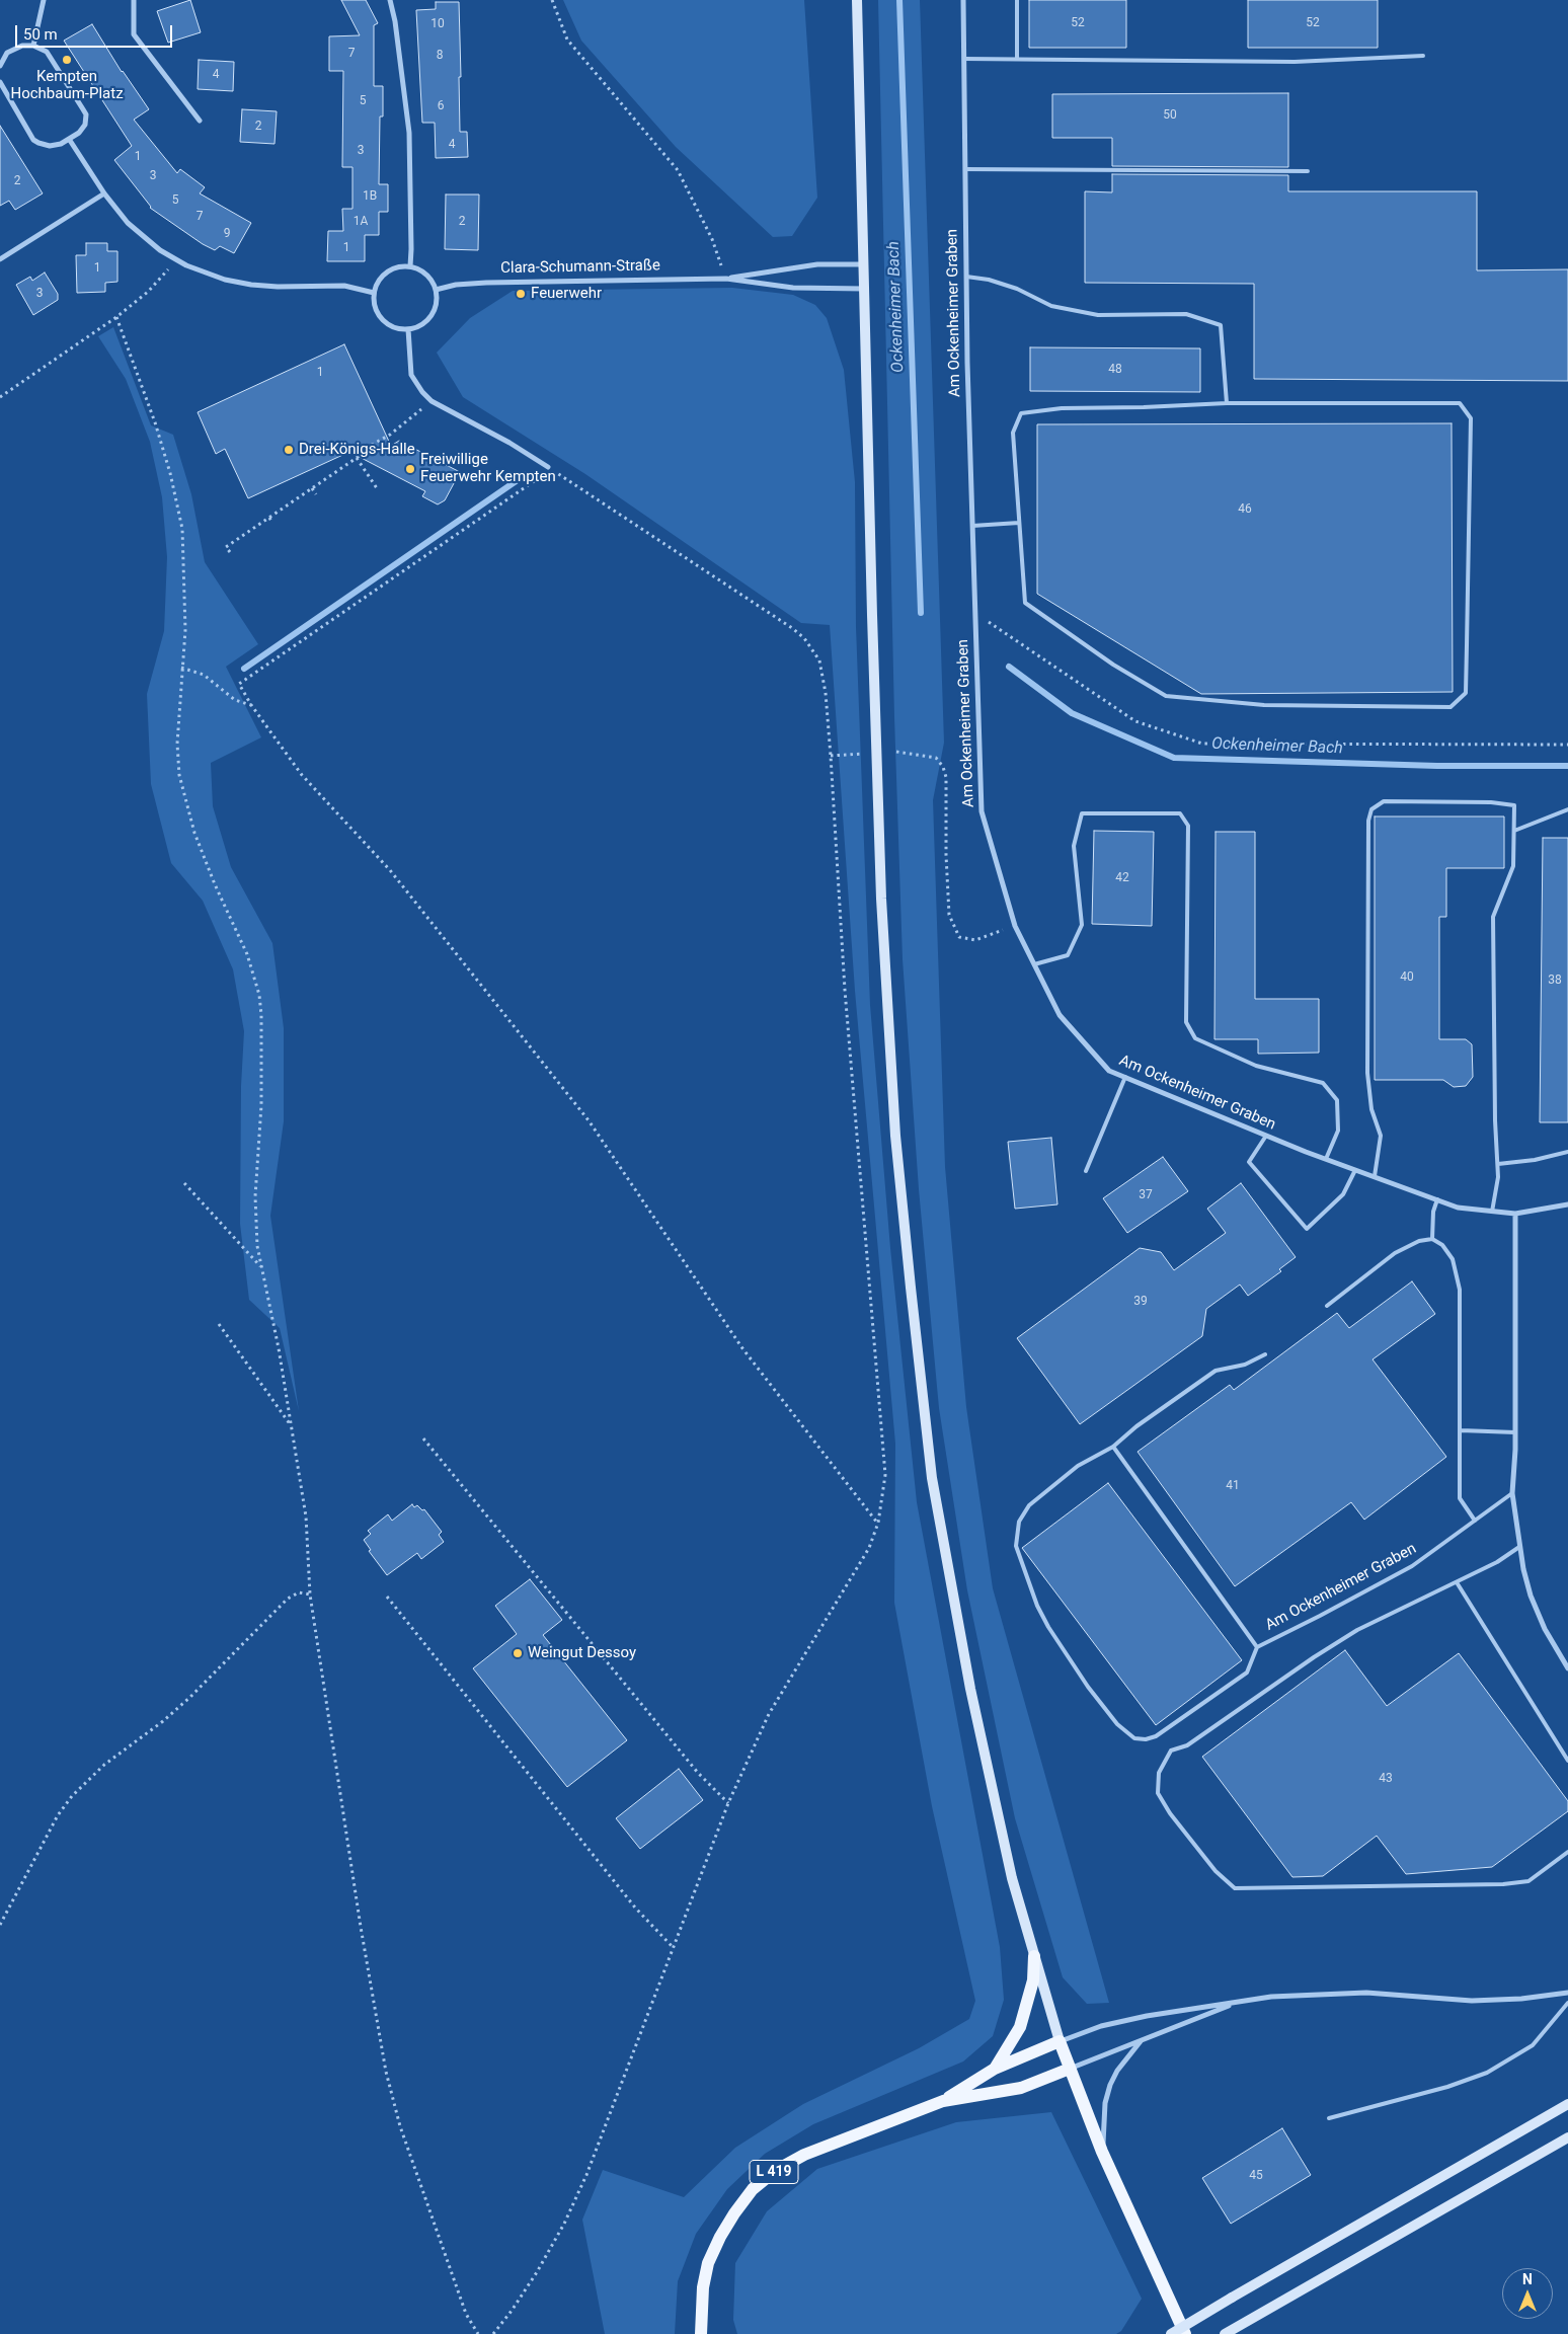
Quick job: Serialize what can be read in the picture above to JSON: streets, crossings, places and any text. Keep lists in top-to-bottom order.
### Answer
{
  "streets": {
    "main road": ["L 419"],
    "street": ["Clara-Schumann-Straße", "Am Ockenheimer Graben"]
  },
  "crossings": [
    ["Clara-Schumann-Straße", "L 419"]
  ],
  "water": ["Ockenheimer Bach"],
  "places": [
    "Kempten Hochbaum-Platz",
    "Feuerwehr",
    "Drei-Königs-Halle",
    "Freiwillige Feuerwehr Kempten",
    "Weingut Dessoy"
  ],
  "house_numbers": [
    "52",
    "52",
    "10",
    "7",
    "8",
    "4",
    "5",
    "6",
    "50",
    "2",
    "4",
    "3",
    "1",
    "3",
    "2",
    "1B",
    "5",
    "7",
    "1A",
    "2",
    "9",
    "1",
    "1",
    "3",
    "48",
    "1",
    "46",
    "42",
    "40",
    "38",
    "37",
    "39",
    "41",
    "43",
    "45"
  ],
  "scale_bar": "50 m",
  "north": "top"
}
